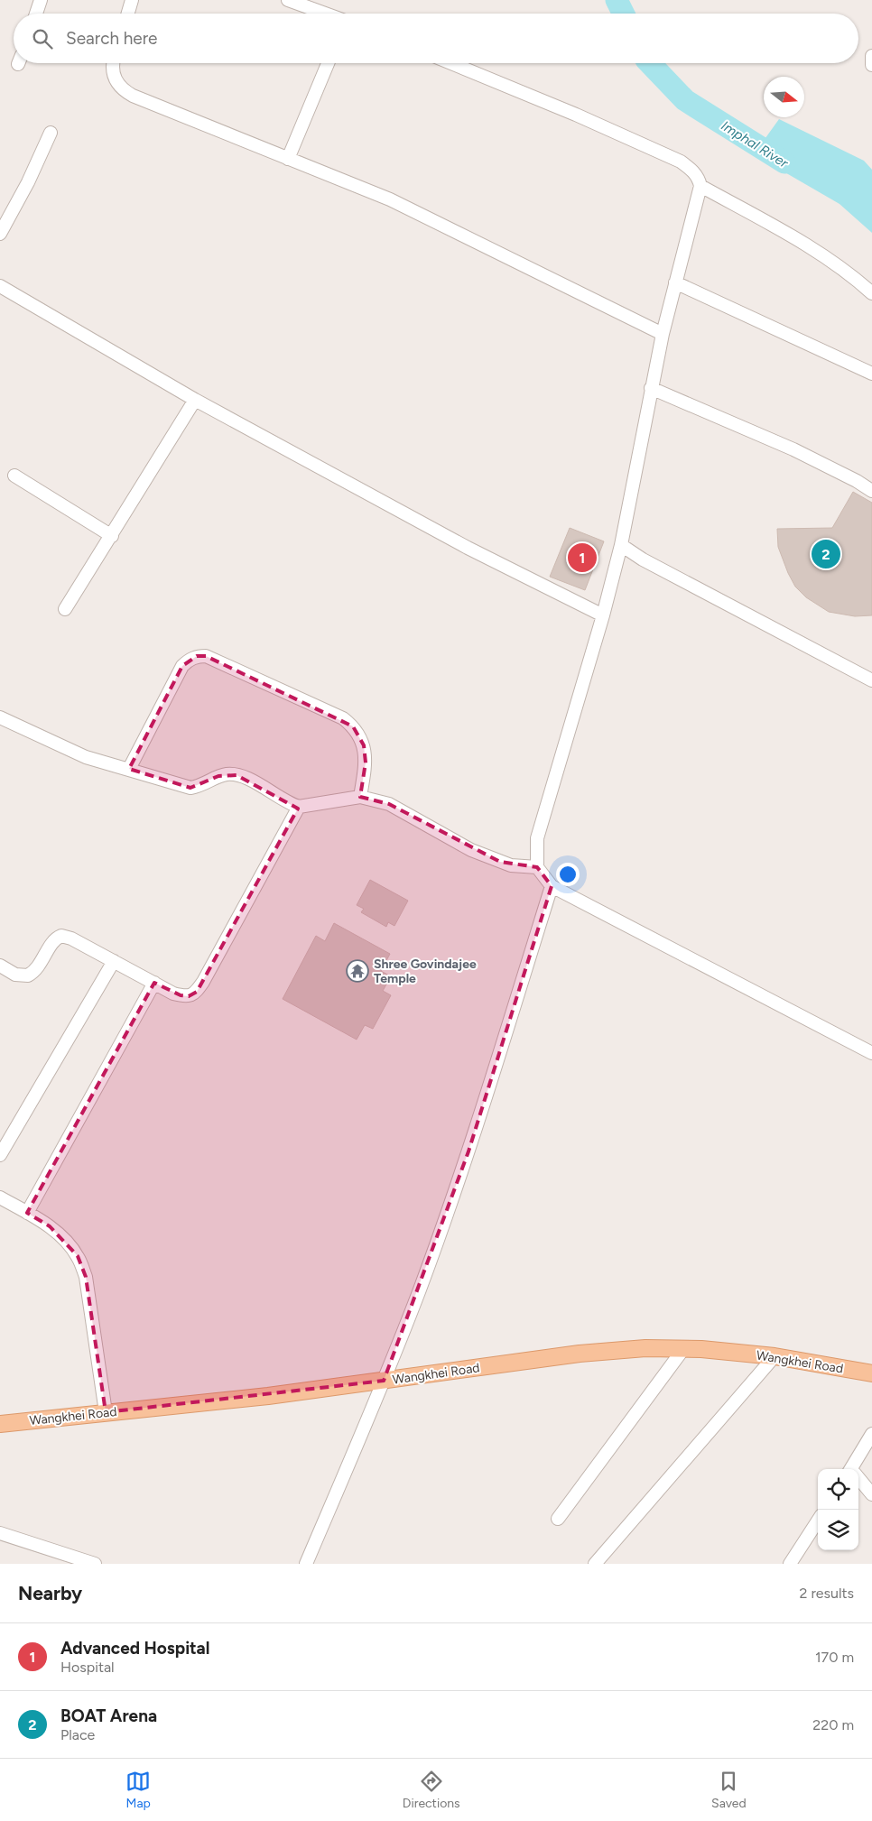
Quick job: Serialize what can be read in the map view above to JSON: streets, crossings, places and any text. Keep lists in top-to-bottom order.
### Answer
{
  "streets": {
    "main road": ["Wangkhei Road"]
  },
  "water": ["Imphal River"],
  "places": {
    "temple": ["Shree Govindajee Temple"]
  },
  "north": "right",
  "page": {
    "search": "Search here",
    "pins": ["2", "1"],
    "heading": ["Nearby", "2 results"],
    "list": [
      {
        "mark": "1",
        "name": "Advanced Hospital",
        "note": "Hospital",
        "value": "170 m"
      },
      {
        "mark": "2",
        "name": "BOAT Arena",
        "note": "Place",
        "value": "220 m"
      }
    ],
    "nav": ["Map", "Directions", "Saved"]
  }
}
